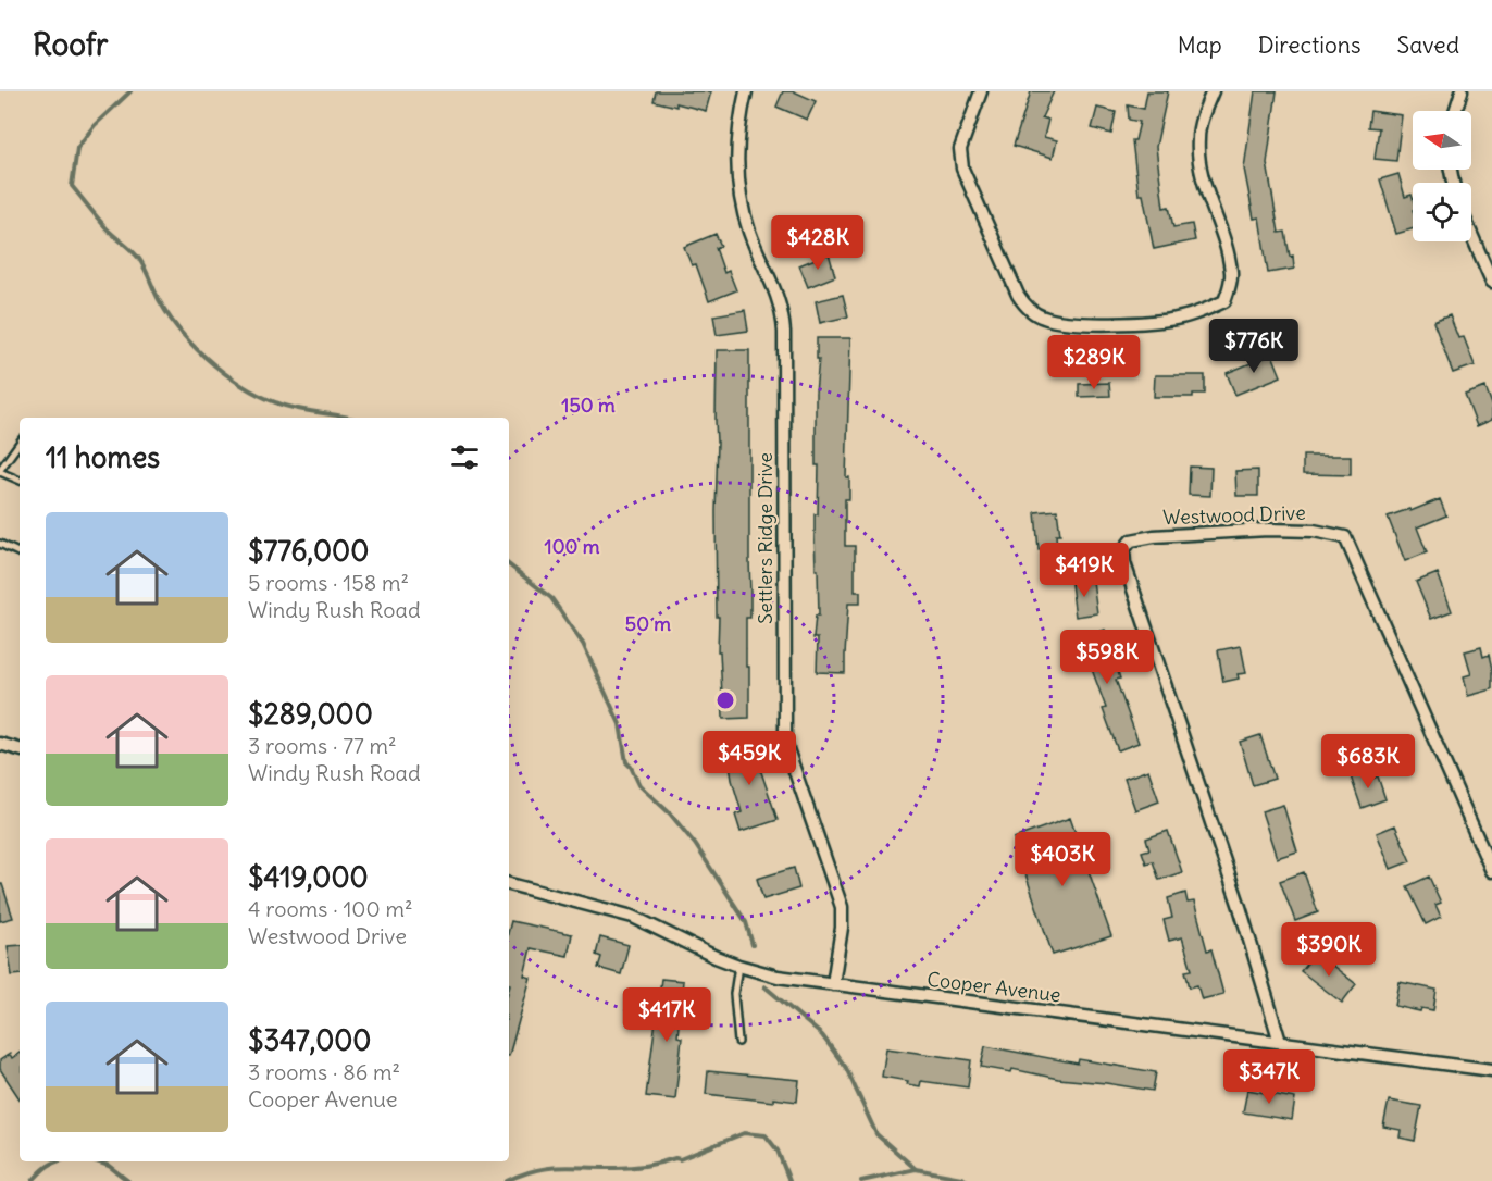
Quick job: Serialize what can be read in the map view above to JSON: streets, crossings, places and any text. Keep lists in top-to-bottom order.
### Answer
{
  "streets": {
    "street": ["Westwood Drive", "Settlers Ridge Drive", "Cooper Avenue"]
  },
  "crossings": [
    ["Westwood Drive", "Cooper Avenue"],
    ["Settlers Ridge Drive", "Cooper Avenue"]
  ],
  "north": "left",
  "page": {
    "header": "Roofr",
    "nav": ["Map", "Directions", "Saved"],
    "price": [
      "$428K",
      "$776K",
      "$289K",
      "$419K",
      "$598K",
      "$459K",
      "$683K",
      "$403K",
      "$390K",
      "$417K",
      "$347K"
    ],
    "heading": "11 homes",
    "list": [
      {
        "name": "$776,000",
        "note": "5 rooms · 158 m² · Windy Rush Road"
      },
      {
        "name": "$289,000",
        "note": "3 rooms · 77 m² · Windy Rush Road"
      },
      {
        "name": "$419,000",
        "note": "4 rooms · 100 m² · Westwood Drive"
      },
      {
        "name": "$347,000",
        "note": "3 rooms · 86 m² · Cooper Avenue"
      }
    ]
  },
  "rings": ["150 m", "100 m", "50 m"]
}
